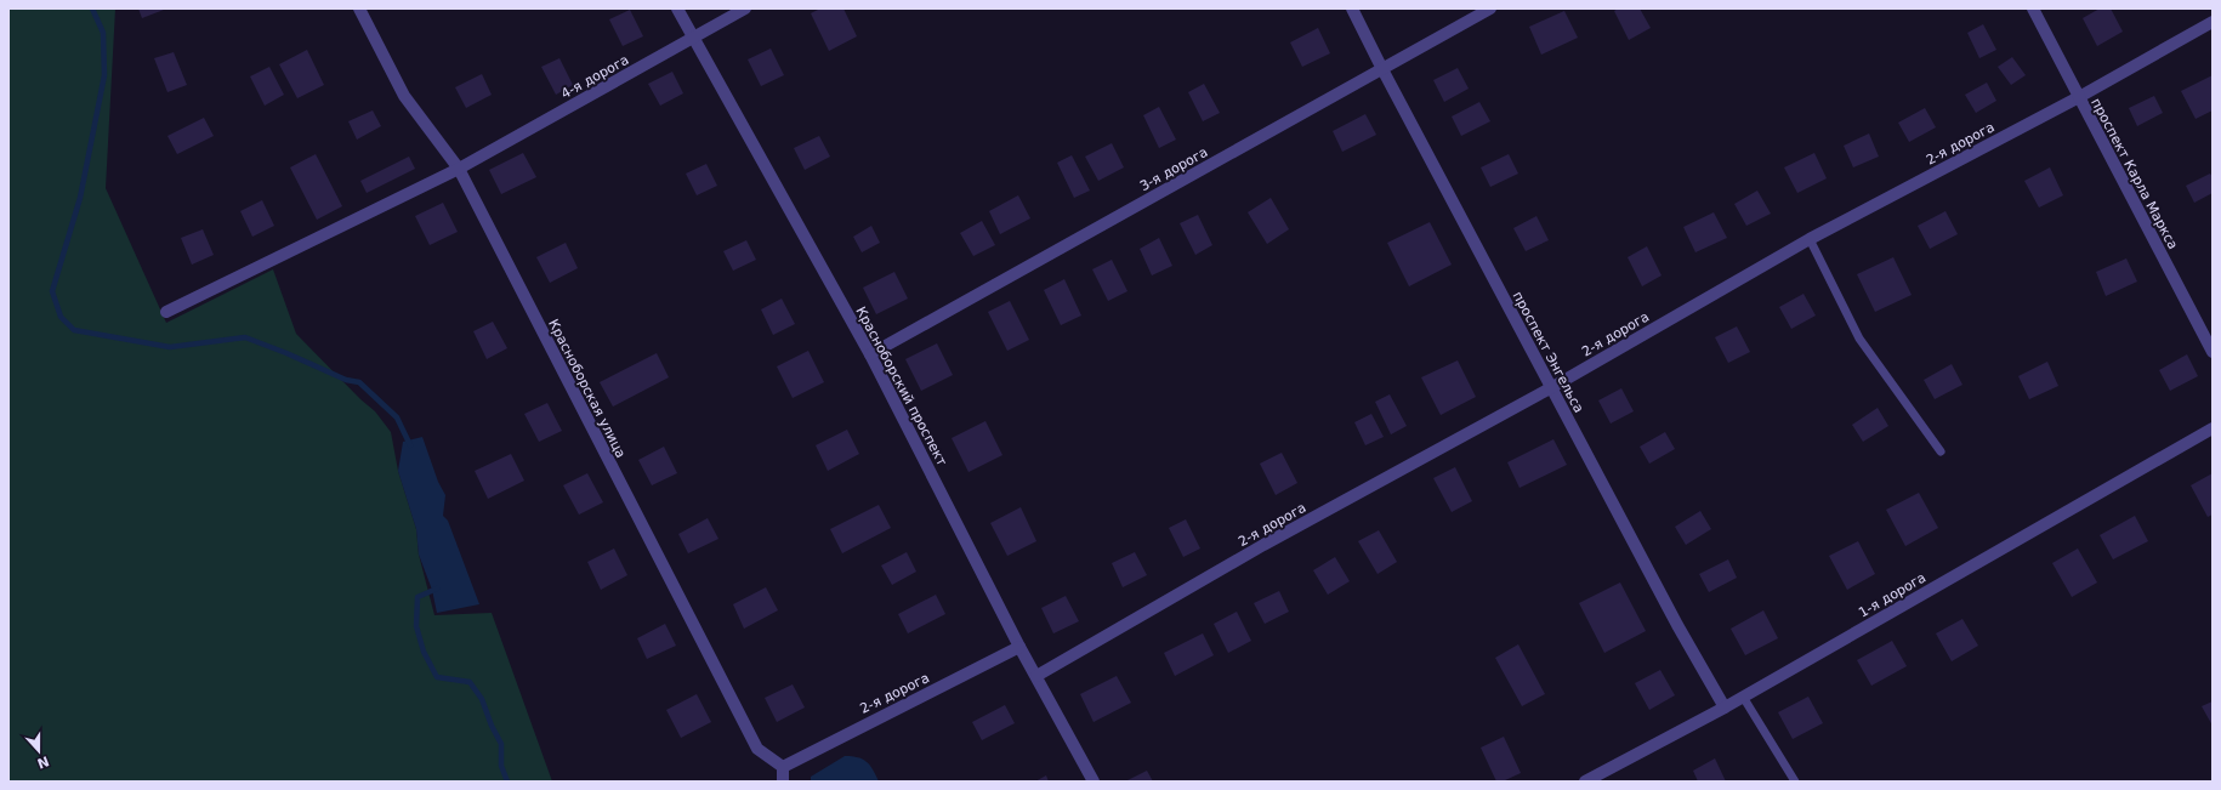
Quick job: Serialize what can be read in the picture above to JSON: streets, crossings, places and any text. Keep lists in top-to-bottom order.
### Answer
{
  "streets": {
    "street": [
      "4-я дорога",
      "2-я дорога",
      "3-я дорога",
      "проспект Карла Маркса",
      "проспект Энгельса",
      "Красноборский проспект",
      "Красноборская улица",
      "1-я дорога"
    ]
  },
  "crossings": [
    ["4-я дорога", "Красноборский проспект"],
    ["4-я дорога", "Красноборская улица"],
    ["2-я дорога", "проспект Карла Маркса"],
    ["2-я дорога", "проспект Энгельса"],
    ["2-я дорога", "Красноборский проспект"],
    ["2-я дорога", "Красноборская улица"],
    ["3-я дорога", "проспект Энгельса"],
    ["3-я дорога", "Красноборский проспект"],
    ["проспект Энгельса", "1-я дорога"]
  ],
  "north": "bottom"
}
